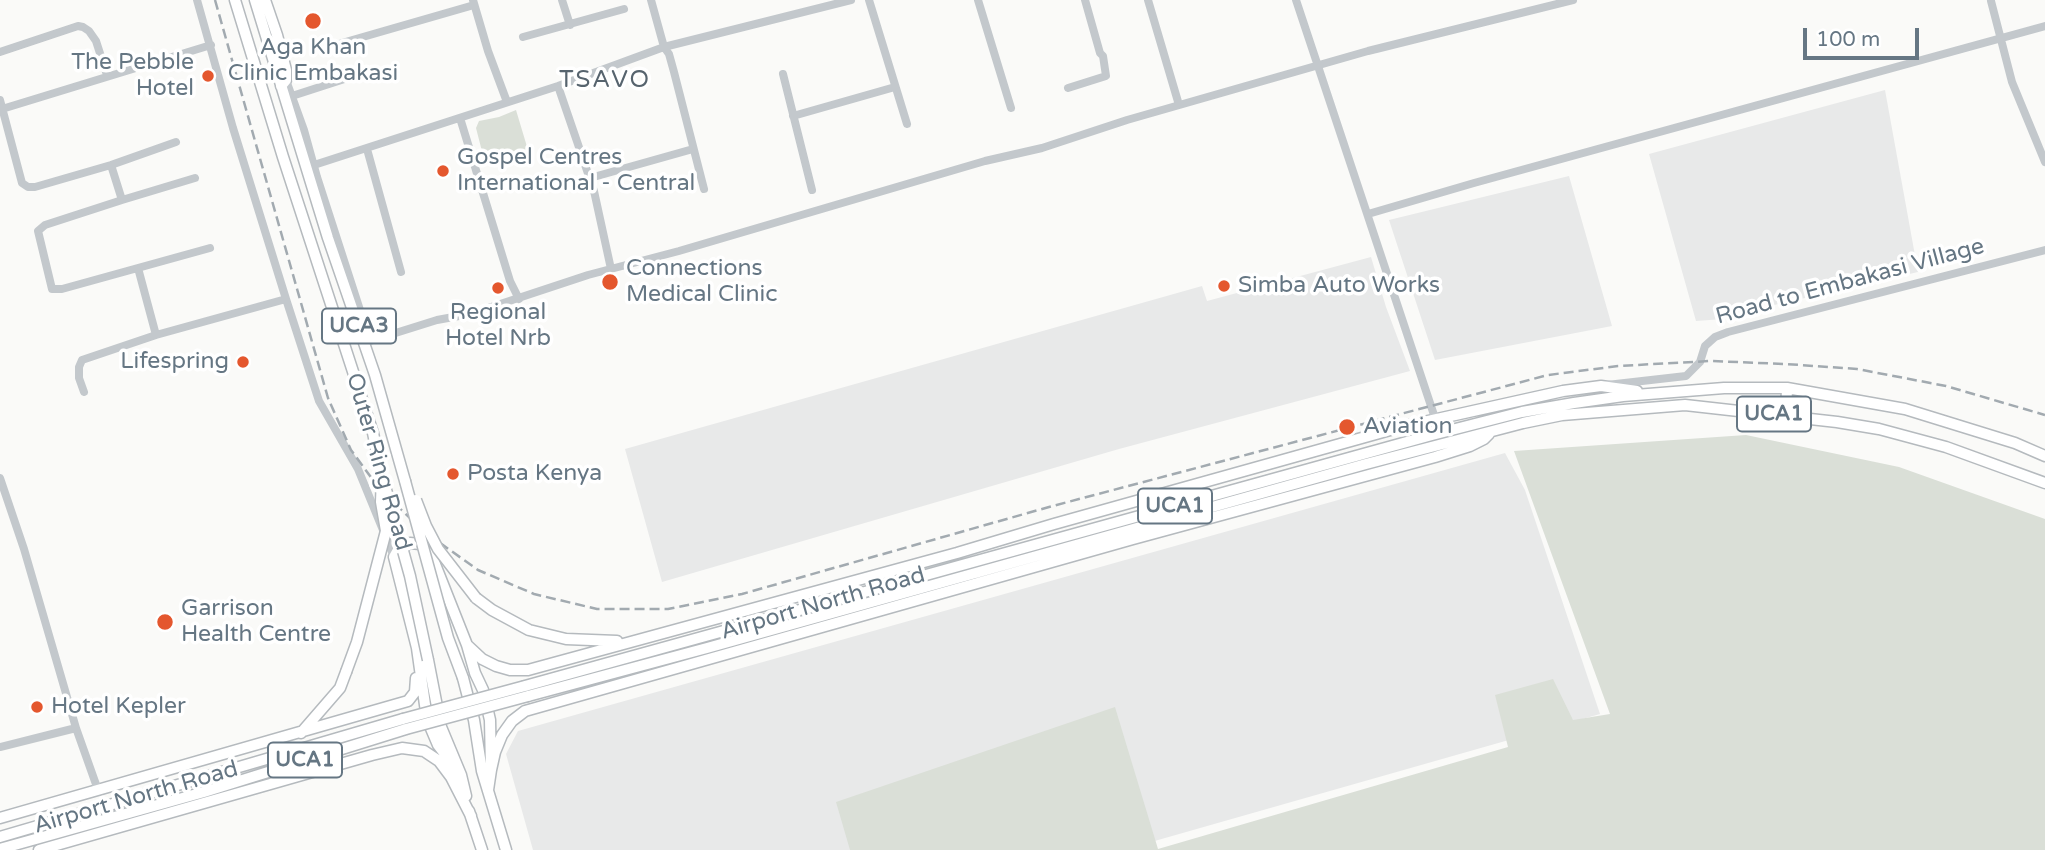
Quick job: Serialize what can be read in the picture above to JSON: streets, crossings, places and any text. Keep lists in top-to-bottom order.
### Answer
{
  "streets": {
    "main road": [
      "UCA3",
      "UCA1",
      "Outer Ring Road",
      "Airport North Road"
    ],
    "street": ["Road to Embakasi Village"]
  },
  "crossings": [
    ["Road to Embakasi Village", "Airport North Road"],
    ["UCA3", "Outer Ring Road"],
    ["UCA3", "Airport North Road"],
    ["UCA1", "Airport North Road"]
  ],
  "districts": ["TSAVO"],
  "places": [
    "Aga Khan Clinic Embakasi",
    "The Pebble Hotel",
    "Gospel Centres International - Central",
    "Connections Medical Clinic",
    "Simba Auto Works",
    "Regional Hotel Nrb",
    "Lifespring",
    "Aviation",
    "Posta Kenya",
    "Garrison Health Centre",
    "Hotel Kepler"
  ],
  "scale_bar": "100 m"
}
